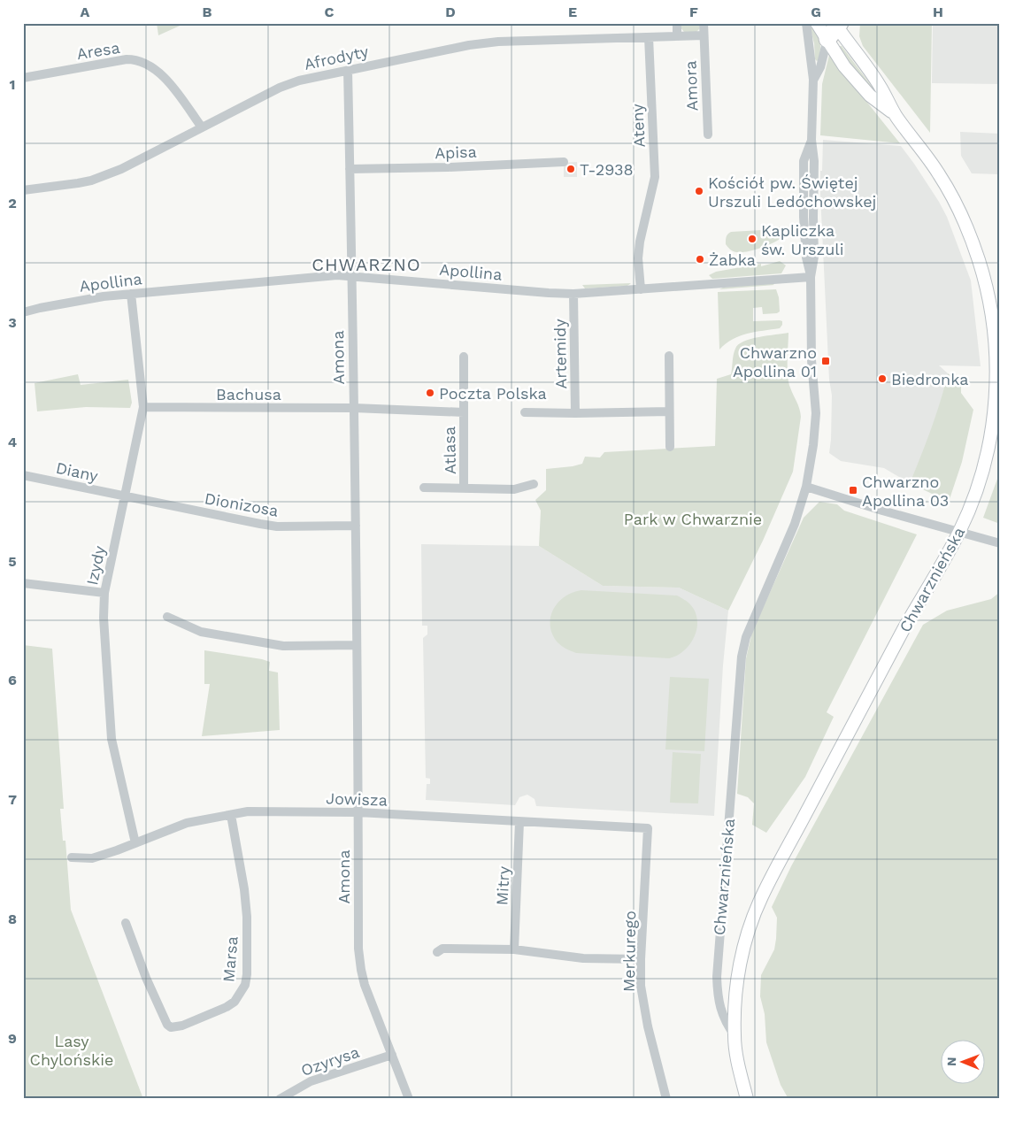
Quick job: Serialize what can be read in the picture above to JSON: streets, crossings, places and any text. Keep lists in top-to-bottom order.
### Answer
{
  "streets": {
    "street": [
      "Aresa",
      "Afrodyty",
      "Amora",
      "Ateny",
      "Apisa",
      "Apollina",
      "Artemidy",
      "Amona",
      "Bachusa",
      "Atlasa",
      "Diany",
      "Dionizosa",
      "Izydy",
      "Chwarznieńska",
      "Jowisza",
      "Mitry",
      "Merkurego",
      "Marsa",
      "Ozyrysa"
    ]
  },
  "crossings": [
    ["Aresa", "Afrodyty"],
    ["Afrodyty", "Amora"],
    ["Afrodyty", "Ateny"],
    ["Afrodyty", "Amona"],
    ["Ateny", "Apollina"],
    ["Apisa", "Amona"],
    ["Apollina", "Artemidy"],
    ["Apollina", "Amona"],
    ["Apollina", "Izydy"],
    ["Apollina", "Chwarznieńska"],
    ["Amona", "Bachusa"],
    ["Amona", "Atlasa"],
    ["Amona", "Dionizosa"],
    ["Amona", "Jowisza"],
    ["Amona", "Ozyrysa"],
    ["Bachusa", "Atlasa"],
    ["Bachusa", "Izydy"],
    ["Diany", "Dionizosa"],
    ["Diany", "Izydy"],
    ["Dionizosa", "Izydy"],
    ["Izydy", "Jowisza"],
    ["Jowisza", "Mitry"],
    ["Jowisza", "Merkurego"],
    ["Jowisza", "Marsa"]
  ],
  "districts": ["CHWARZNO"],
  "parks": ["Park w Chwarznie", "Lasy Chylońskie"],
  "places": {
    "other": [
      "T-2938",
      "Kościół pw. Świętej Urszuli Ledóchowskej",
      "Kapliczka św. Urszuli",
      "Żabka",
      "Biedronka",
      "Poczta Polska"
    ],
    "transit": ["Chwarzno Apollina 01", "Chwarzno Apollina 03"]
  },
  "north": "left",
  "grid": {
    "columns": [
      "A",
      "B",
      "C",
      "D",
      "E",
      "F",
      "G",
      "H"
    ],
    "rows": [
      "1",
      "2",
      "3",
      "4",
      "5",
      "6",
      "7",
      "8",
      "9"
    ]
  }
}
